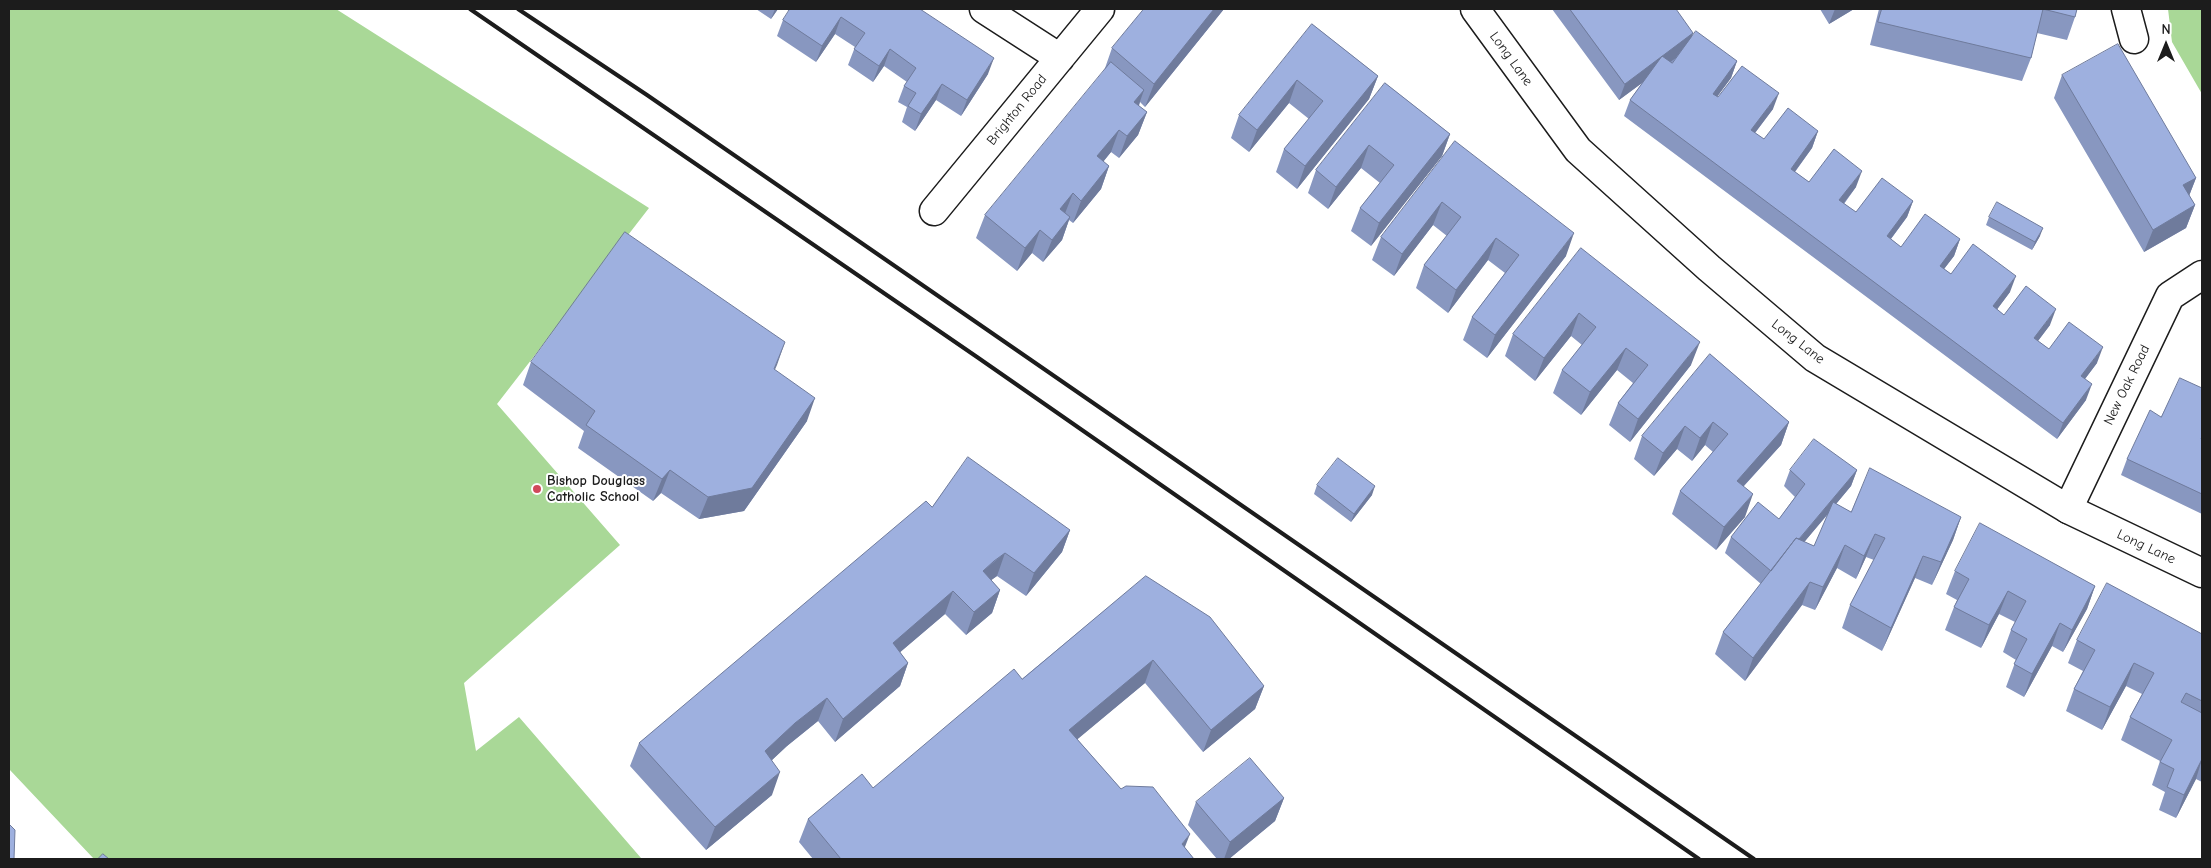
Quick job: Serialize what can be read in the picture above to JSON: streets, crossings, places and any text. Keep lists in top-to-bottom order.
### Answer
{
  "streets": {
    "street": ["Long Lane", "Brighton Road", "New Oak Road"]
  },
  "crossings": [
    ["Long Lane", "New Oak Road"]
  ],
  "places": ["Bishop Douglass Catholic School"],
  "north": "top"
}
